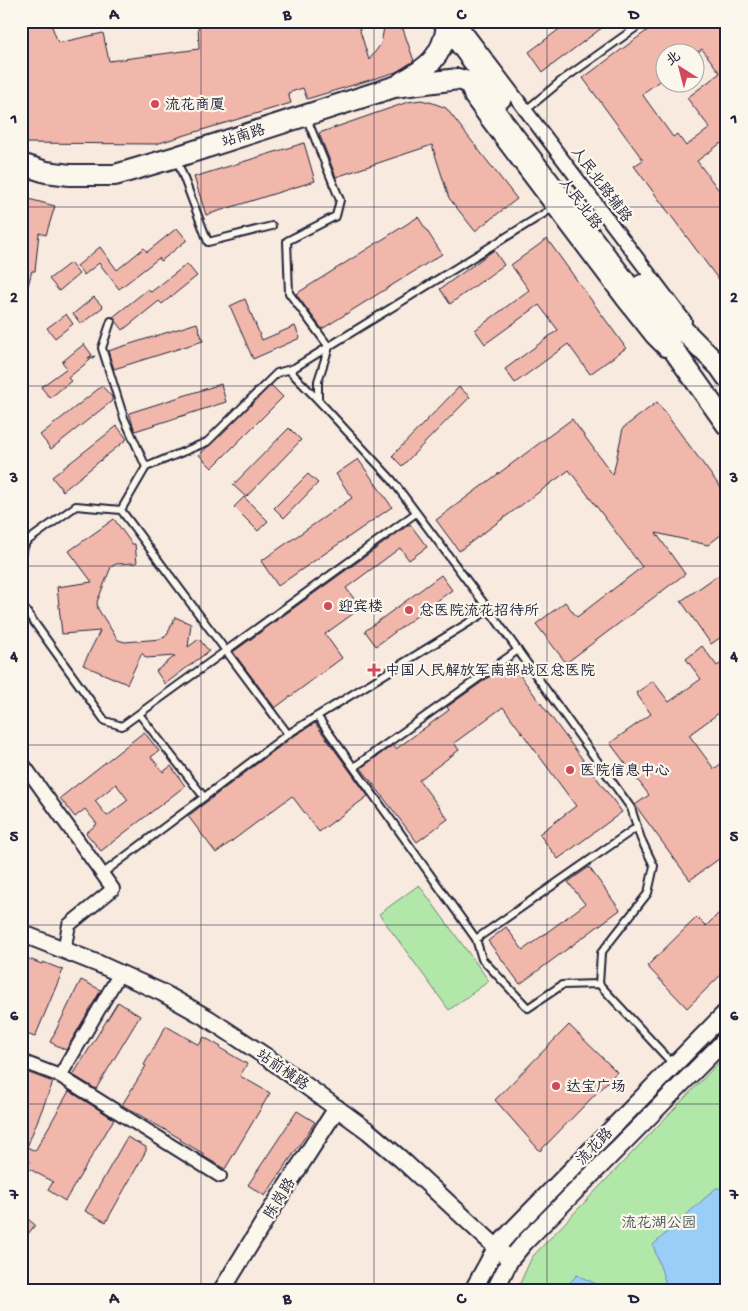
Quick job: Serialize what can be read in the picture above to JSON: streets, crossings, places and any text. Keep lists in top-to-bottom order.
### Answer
{
  "streets": {
    "main road": ["站南路", "人民北路"],
    "street": ["站前横路", "流花路", "陈岗路"]
  },
  "crossings": [
    ["站南路", "人民北路"],
    ["站前横路", "流花路"],
    ["站前横路", "陈岗路"]
  ],
  "parks": ["流花湖公园"],
  "places": {
    "other": [
      "流花商厦",
      "迎宾楼",
      "总医院流花招待所",
      "医院信息中心",
      "达宝广场"
    ],
    "health": ["中国人民解放军南部战区总医院"]
  },
  "north": "top left",
  "grid": {
    "columns": [
      "A",
      "B",
      "C",
      "D"
    ],
    "rows": [
      "1",
      "2",
      "3",
      "4",
      "5",
      "6",
      "7"
    ]
  }
}
